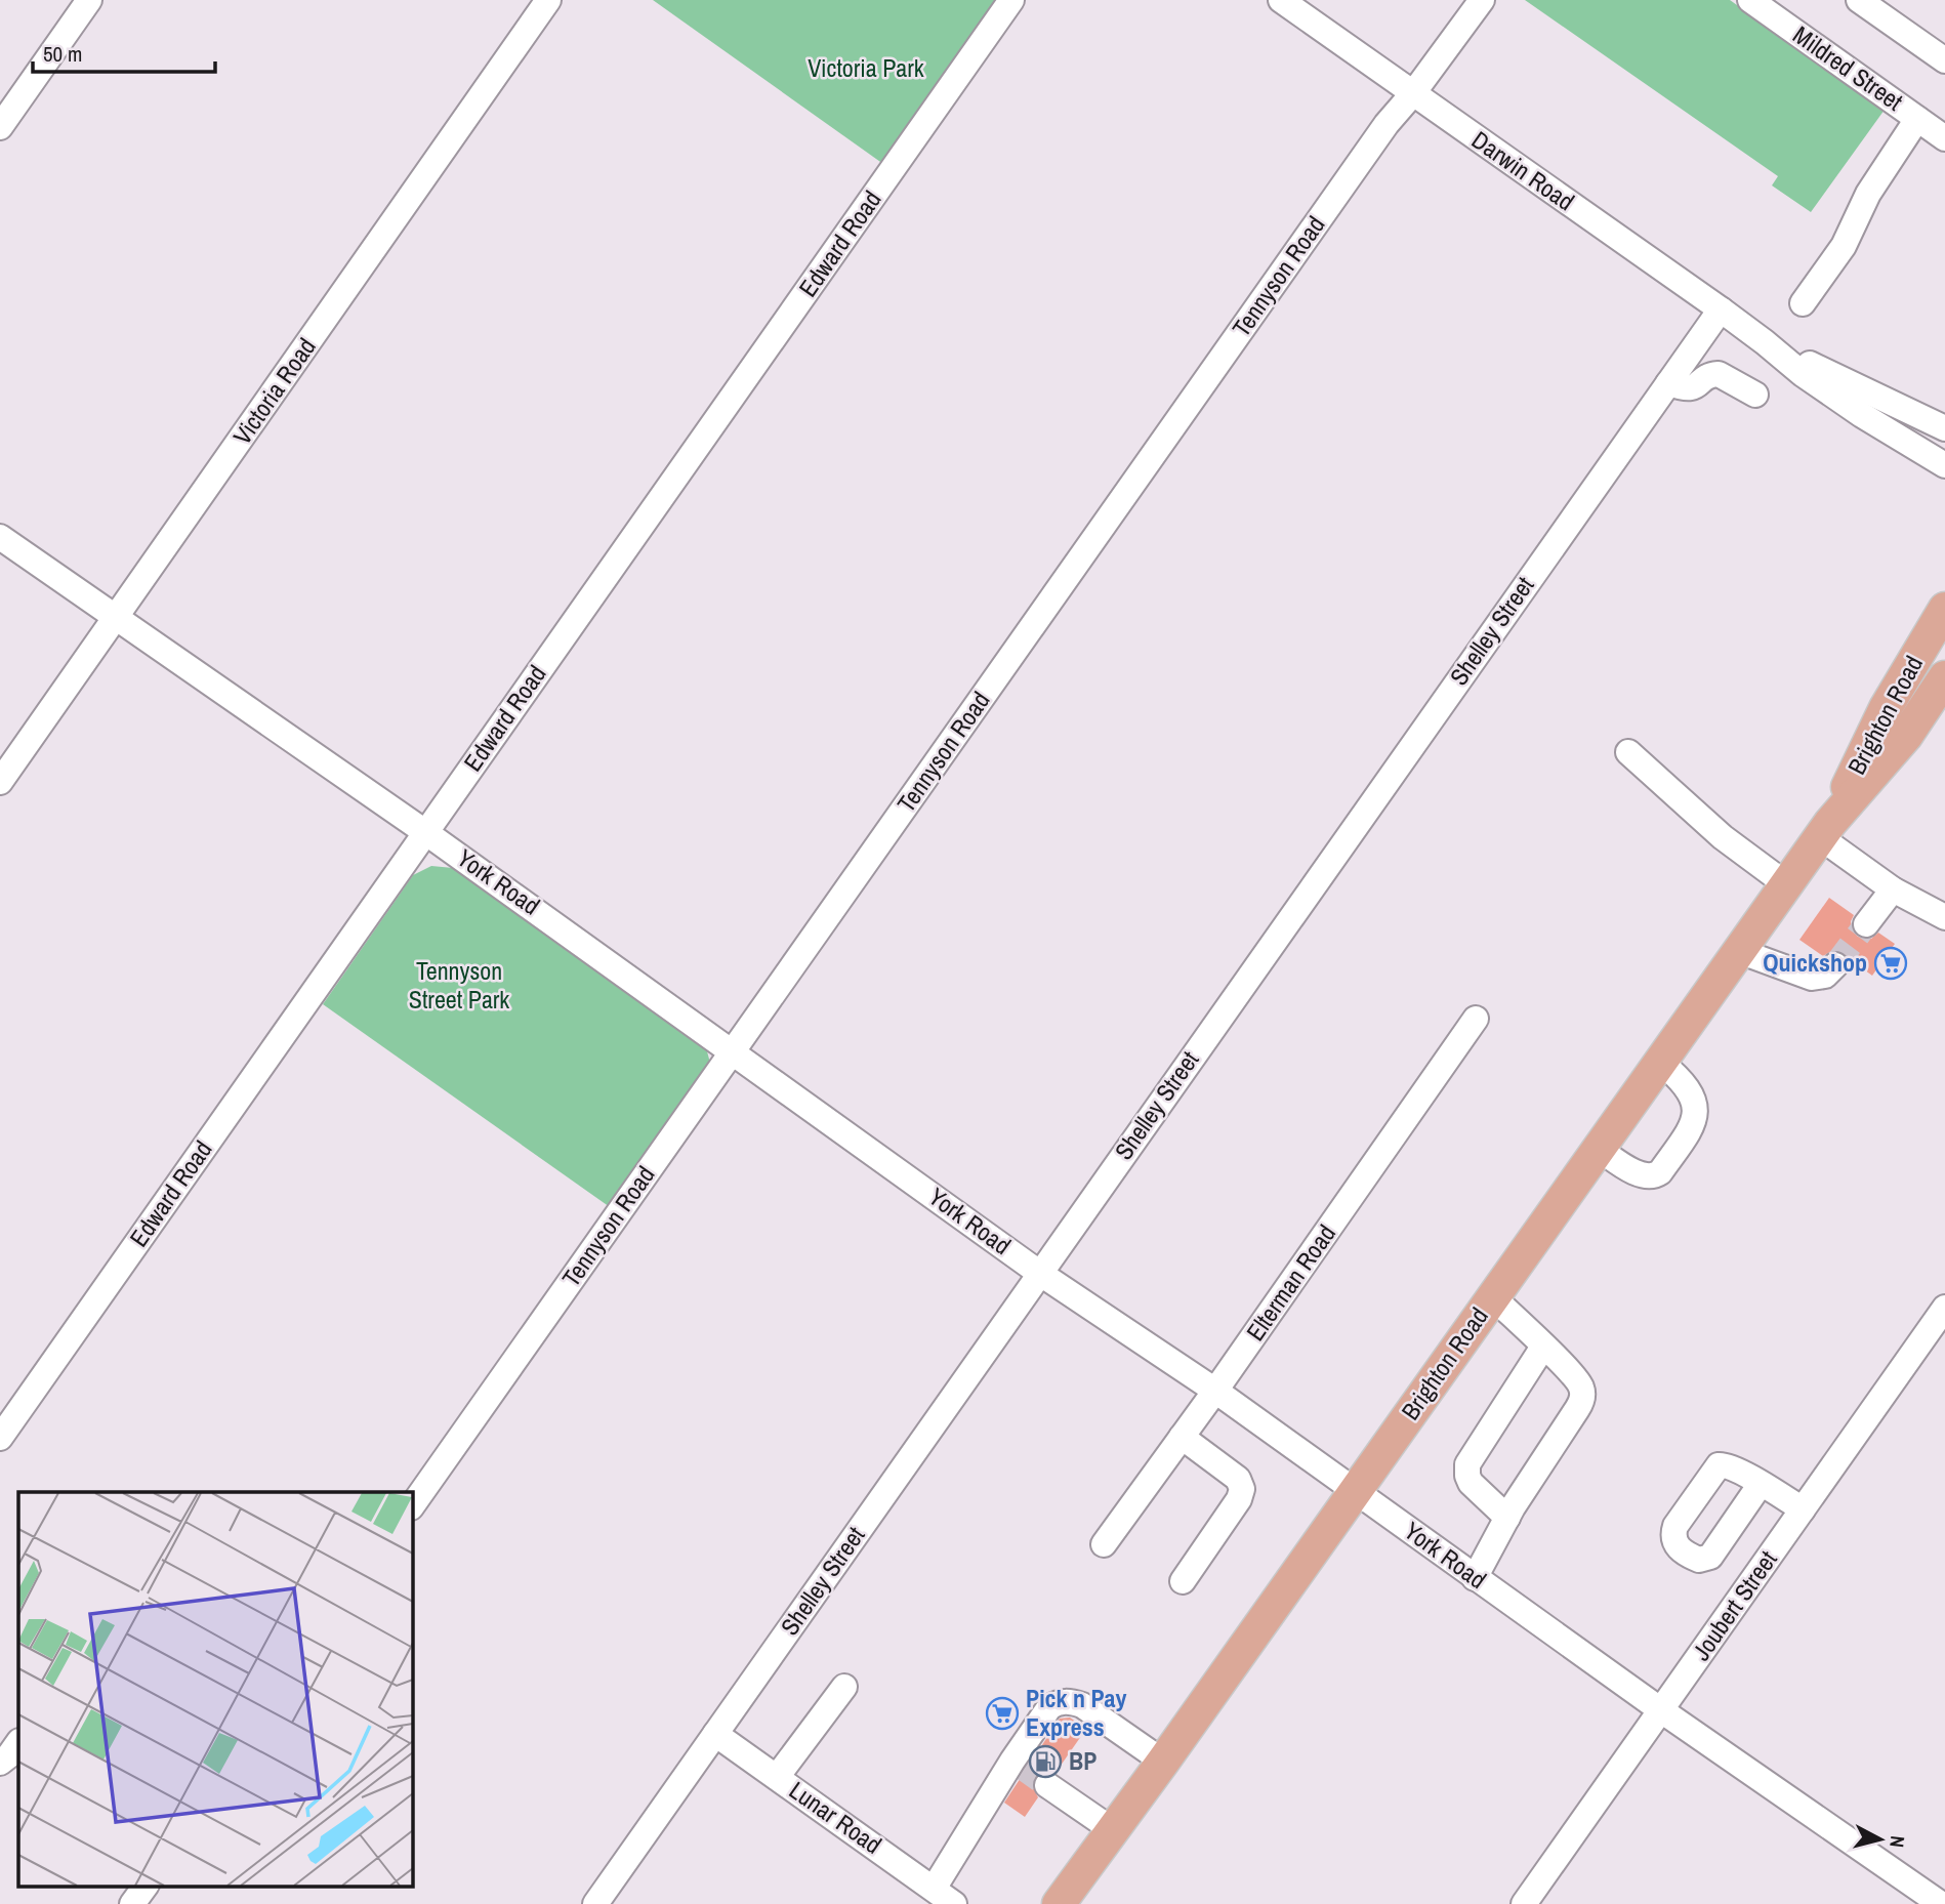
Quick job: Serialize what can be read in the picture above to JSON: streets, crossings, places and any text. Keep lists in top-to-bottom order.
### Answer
{
  "streets": {
    "main road": ["Brighton Road"],
    "street": [
      "Mildred Street",
      "Darwin Road",
      "Edward Road",
      "Tennyson Road",
      "Victoria Road",
      "Shelley Street",
      "York Road",
      "Elterman Road",
      "Joubert Street",
      "Lunar Road"
    ]
  },
  "crossings": [
    ["Darwin Road", "Tennyson Road"],
    ["Darwin Road", "Shelley Street"],
    ["Edward Road", "York Road"],
    ["Tennyson Road", "York Road"],
    ["Victoria Road", "York Road"],
    ["Shelley Street", "York Road"],
    ["Shelley Street", "Lunar Road"],
    ["Brighton Road", "York Road"],
    ["York Road", "Elterman Road"],
    ["York Road", "Joubert Street"]
  ],
  "parks": ["Victoria Park", "Tennyson Street Park"],
  "places": {
    "supermarket": ["Quickshop", "Pick n Pay Express"],
    "fuel station": ["BP"]
  },
  "scale_bar": "50 m",
  "north": "right"
}
